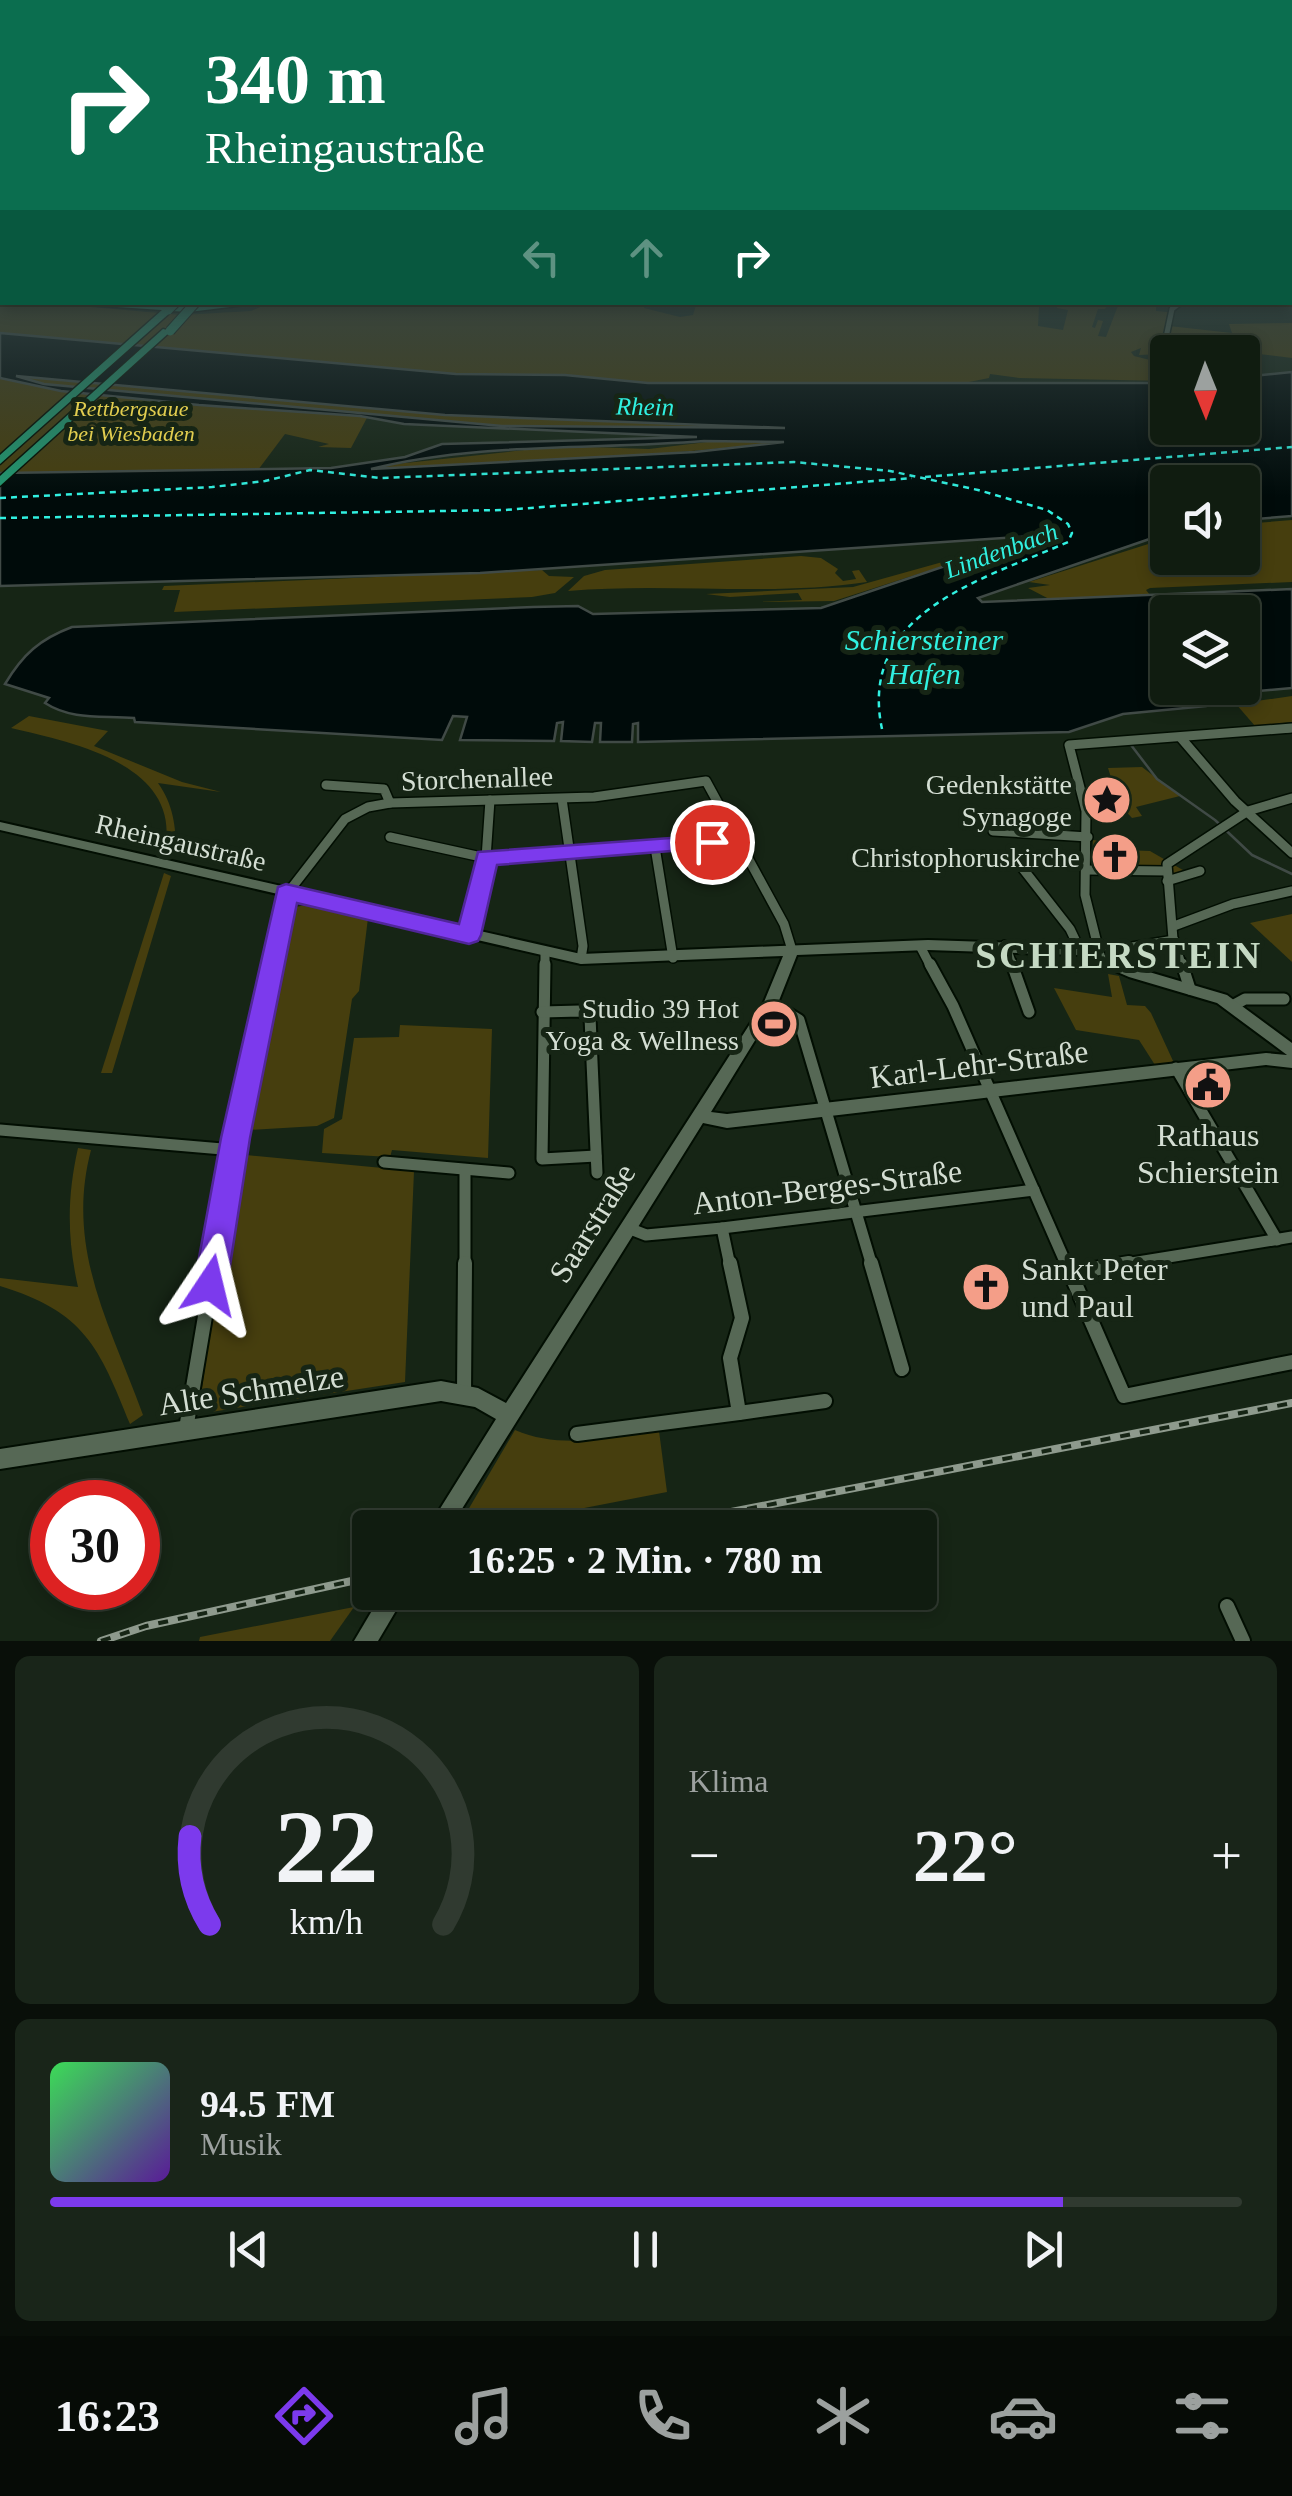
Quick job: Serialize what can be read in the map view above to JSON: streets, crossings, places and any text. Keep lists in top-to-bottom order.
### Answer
{
  "streets": {
    "main road": [
      "Rheingaustraße",
      "Karl-Lehr-Straße",
      "Saarstraße",
      "Alte Schmelze"
    ],
    "street": ["Storchenallee", "Anton-Berges-Straße"]
  },
  "crossings": [
    ["Storchenallee", "Rheingaustraße"],
    ["Rheingaustraße", "Saarstraße"],
    ["Karl-Lehr-Straße", "Saarstraße"],
    ["Anton-Berges-Straße", "Saarstraße"],
    ["Saarstraße", "Alte Schmelze"]
  ],
  "districts": ["SCHIERSTEIN"],
  "water": ["Rhein", "Lindenbach", "Schiersteiner Hafen"],
  "parks": ["Rettbergsaue bei Wiesbaden"],
  "places": {
    "place": ["Gedenkstätte Synagoge"],
    "church": ["Christophoruskirche", "Sankt Peter und Paul"],
    "sports": ["Studio 39 Hot Yoga & Wellness"],
    "public building": ["Rathaus Schierstein"]
  },
  "north": "bottom",
  "page": {
    "turn": ["340 m", "Rheingaustraße"],
    "limit": "30",
    "trip": "16:25 · 2 Min. · 780 m",
    "tile": "Klima",
    "heat": ["−", "22°", "+"],
    "song": ["94.5 FM", "Musik"],
    "tabs": "16:23",
    "gauge": ["22", "km/h"]
  }
}
